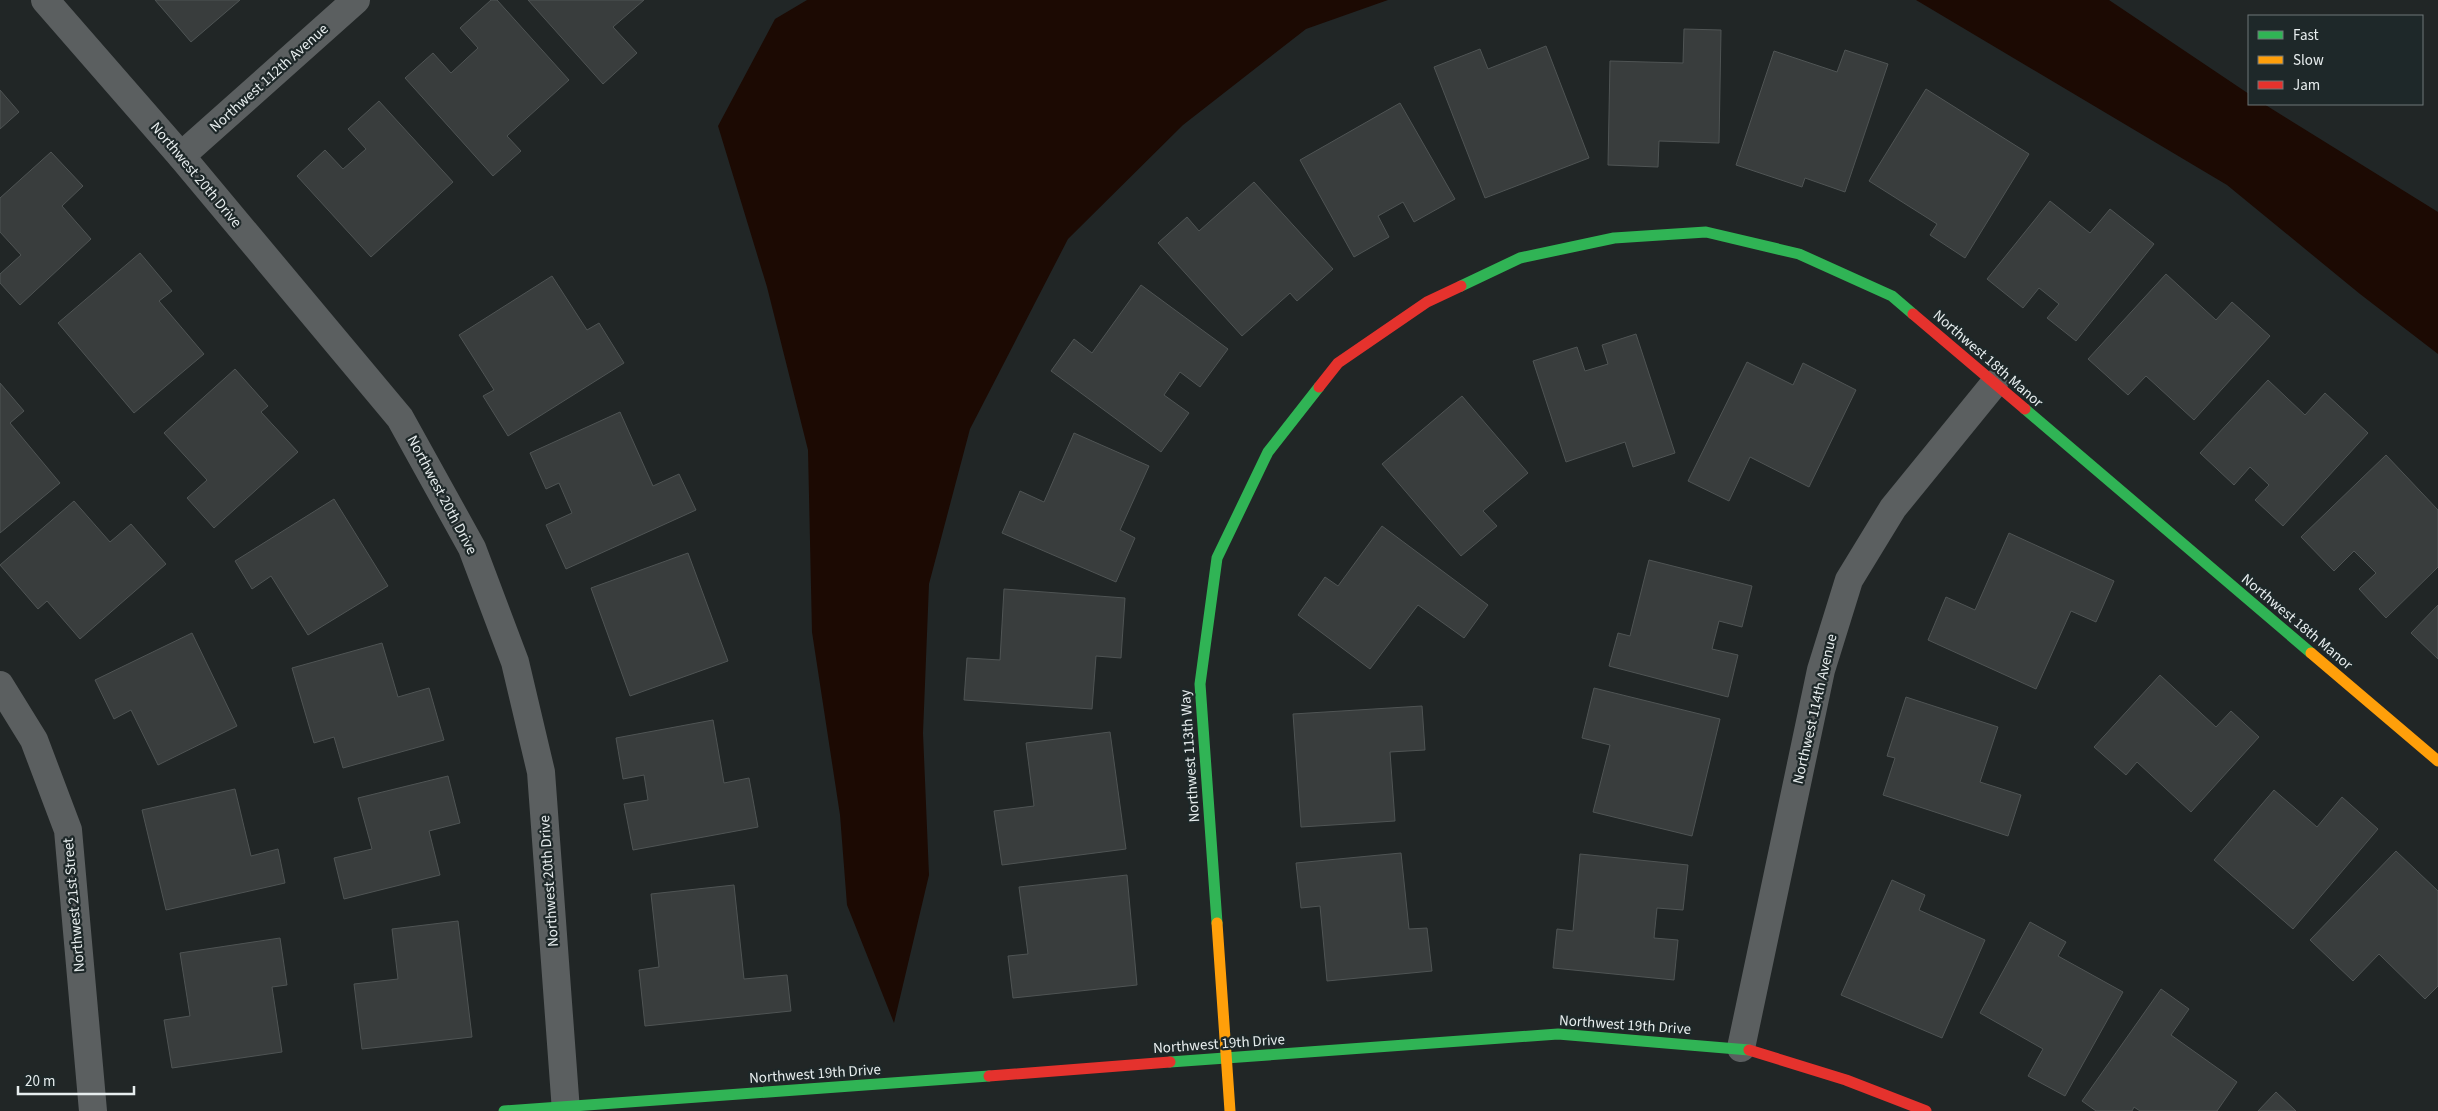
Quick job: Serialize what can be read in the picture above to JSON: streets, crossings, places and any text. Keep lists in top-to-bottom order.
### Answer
{
  "streets": {
    "street": [
      "Northwest 112th Avenue",
      "Northwest 20th Drive",
      "Northwest 18th Manor",
      "Northwest 114th Avenue",
      "Northwest 113th Way",
      "Northwest 21st Street",
      "Northwest 19th Drive"
    ]
  },
  "crossings": [
    ["Northwest 112th Avenue", "Northwest 20th Drive"],
    ["Northwest 20th Drive", "Northwest 19th Drive"],
    ["Northwest 18th Manor", "Northwest 114th Avenue"],
    ["Northwest 18th Manor", "Northwest 113th Way"],
    ["Northwest 114th Avenue", "Northwest 19th Drive"],
    ["Northwest 113th Way", "Northwest 19th Drive"]
  ],
  "legend": ["Fast", "Slow", "Jam"],
  "scale_bar": "20 m"
}
